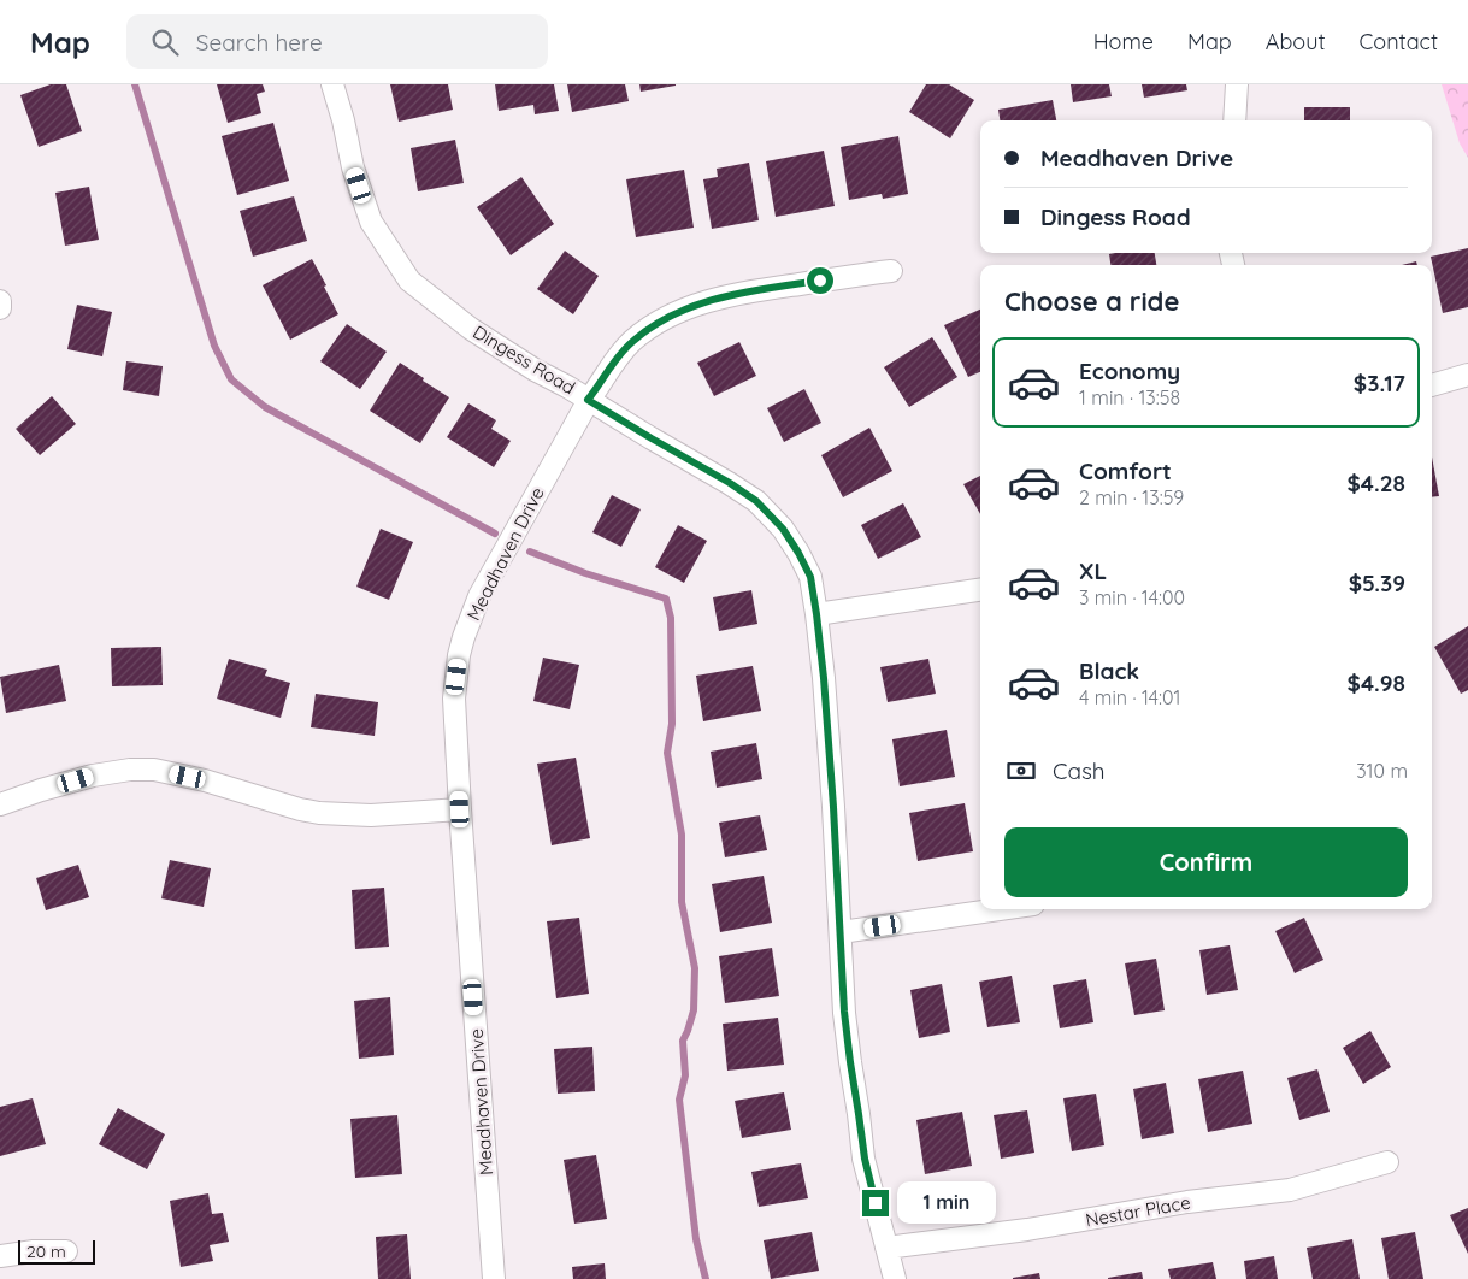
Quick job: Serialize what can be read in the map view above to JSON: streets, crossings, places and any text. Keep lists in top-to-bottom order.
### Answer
{
  "streets": {
    "street": ["Dingess Road", "Meadhaven Drive", "Nestar Place"]
  },
  "crossings": [
    ["Dingess Road", "Meadhaven Drive"],
    ["Dingess Road", "Nestar Place"]
  ],
  "scale_bar": "20 m",
  "page": {
    "header": "Map",
    "search": "Search here",
    "nav": [
      "Home",
      "Map",
      "About",
      "Contact"
    ],
    "banner": ["Meadhaven Drive", "Dingess Road"],
    "heading": "Choose a ride",
    "list": [
      {
        "name": "Economy",
        "note": "1 min · 13:58",
        "value": "$3.17"
      },
      {
        "name": "Comfort",
        "note": "2 min · 13:59",
        "value": "$4.28"
      },
      {
        "name": "XL",
        "note": "3 min · 14:00",
        "value": "$5.39"
      },
      {
        "name": "Black",
        "note": "4 min · 14:01",
        "value": "$4.98"
      }
    ],
    "pay": ["Cash", "310 m"],
    "buttons": "Confirm",
    "bubble": "1 min",
    "scale": "20 m"
  }
}
